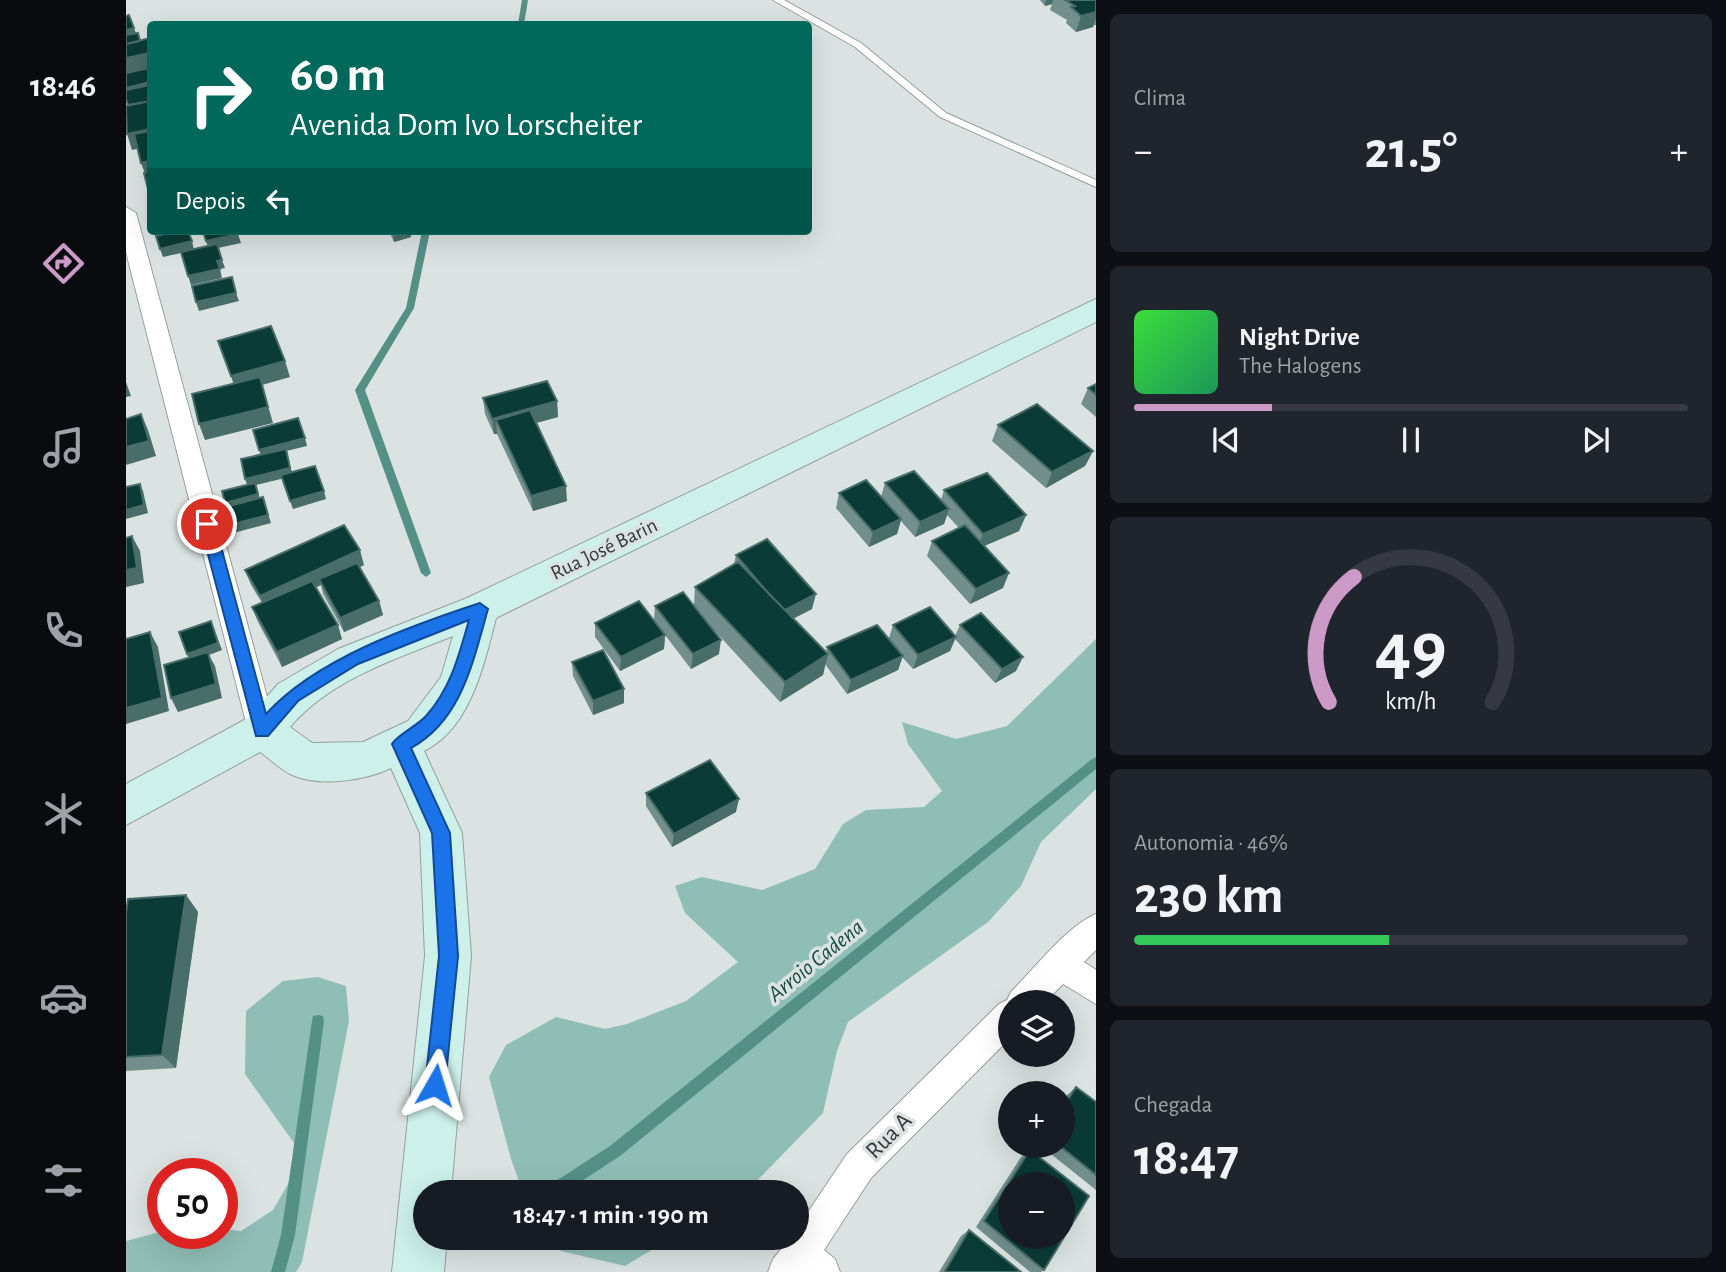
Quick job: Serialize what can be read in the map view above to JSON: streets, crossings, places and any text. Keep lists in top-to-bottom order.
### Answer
{
  "streets": {
    "main road": ["Rua José Barin"],
    "street": ["Rua A"]
  },
  "water": ["Arroio Cadena"],
  "page": {
    "tabs": "18:46",
    "tile": [
      "Clima",
      ["Autonomia · 46%", "230 km"],
      ["Chegada", "18:47"]
    ],
    "turn": ["60 m", "Avenida Dom Ivo Lorscheiter"],
    "heat": ["−", "21.5°", "+"],
    "then": "Depois",
    "song": ["Night Drive", "The Halogens"],
    "map_buttons": ["+", "−"],
    "limit": "50",
    "trip": "18:47 · 1 min · 190 m",
    "gauge": ["49", "km/h"]
  }
}
